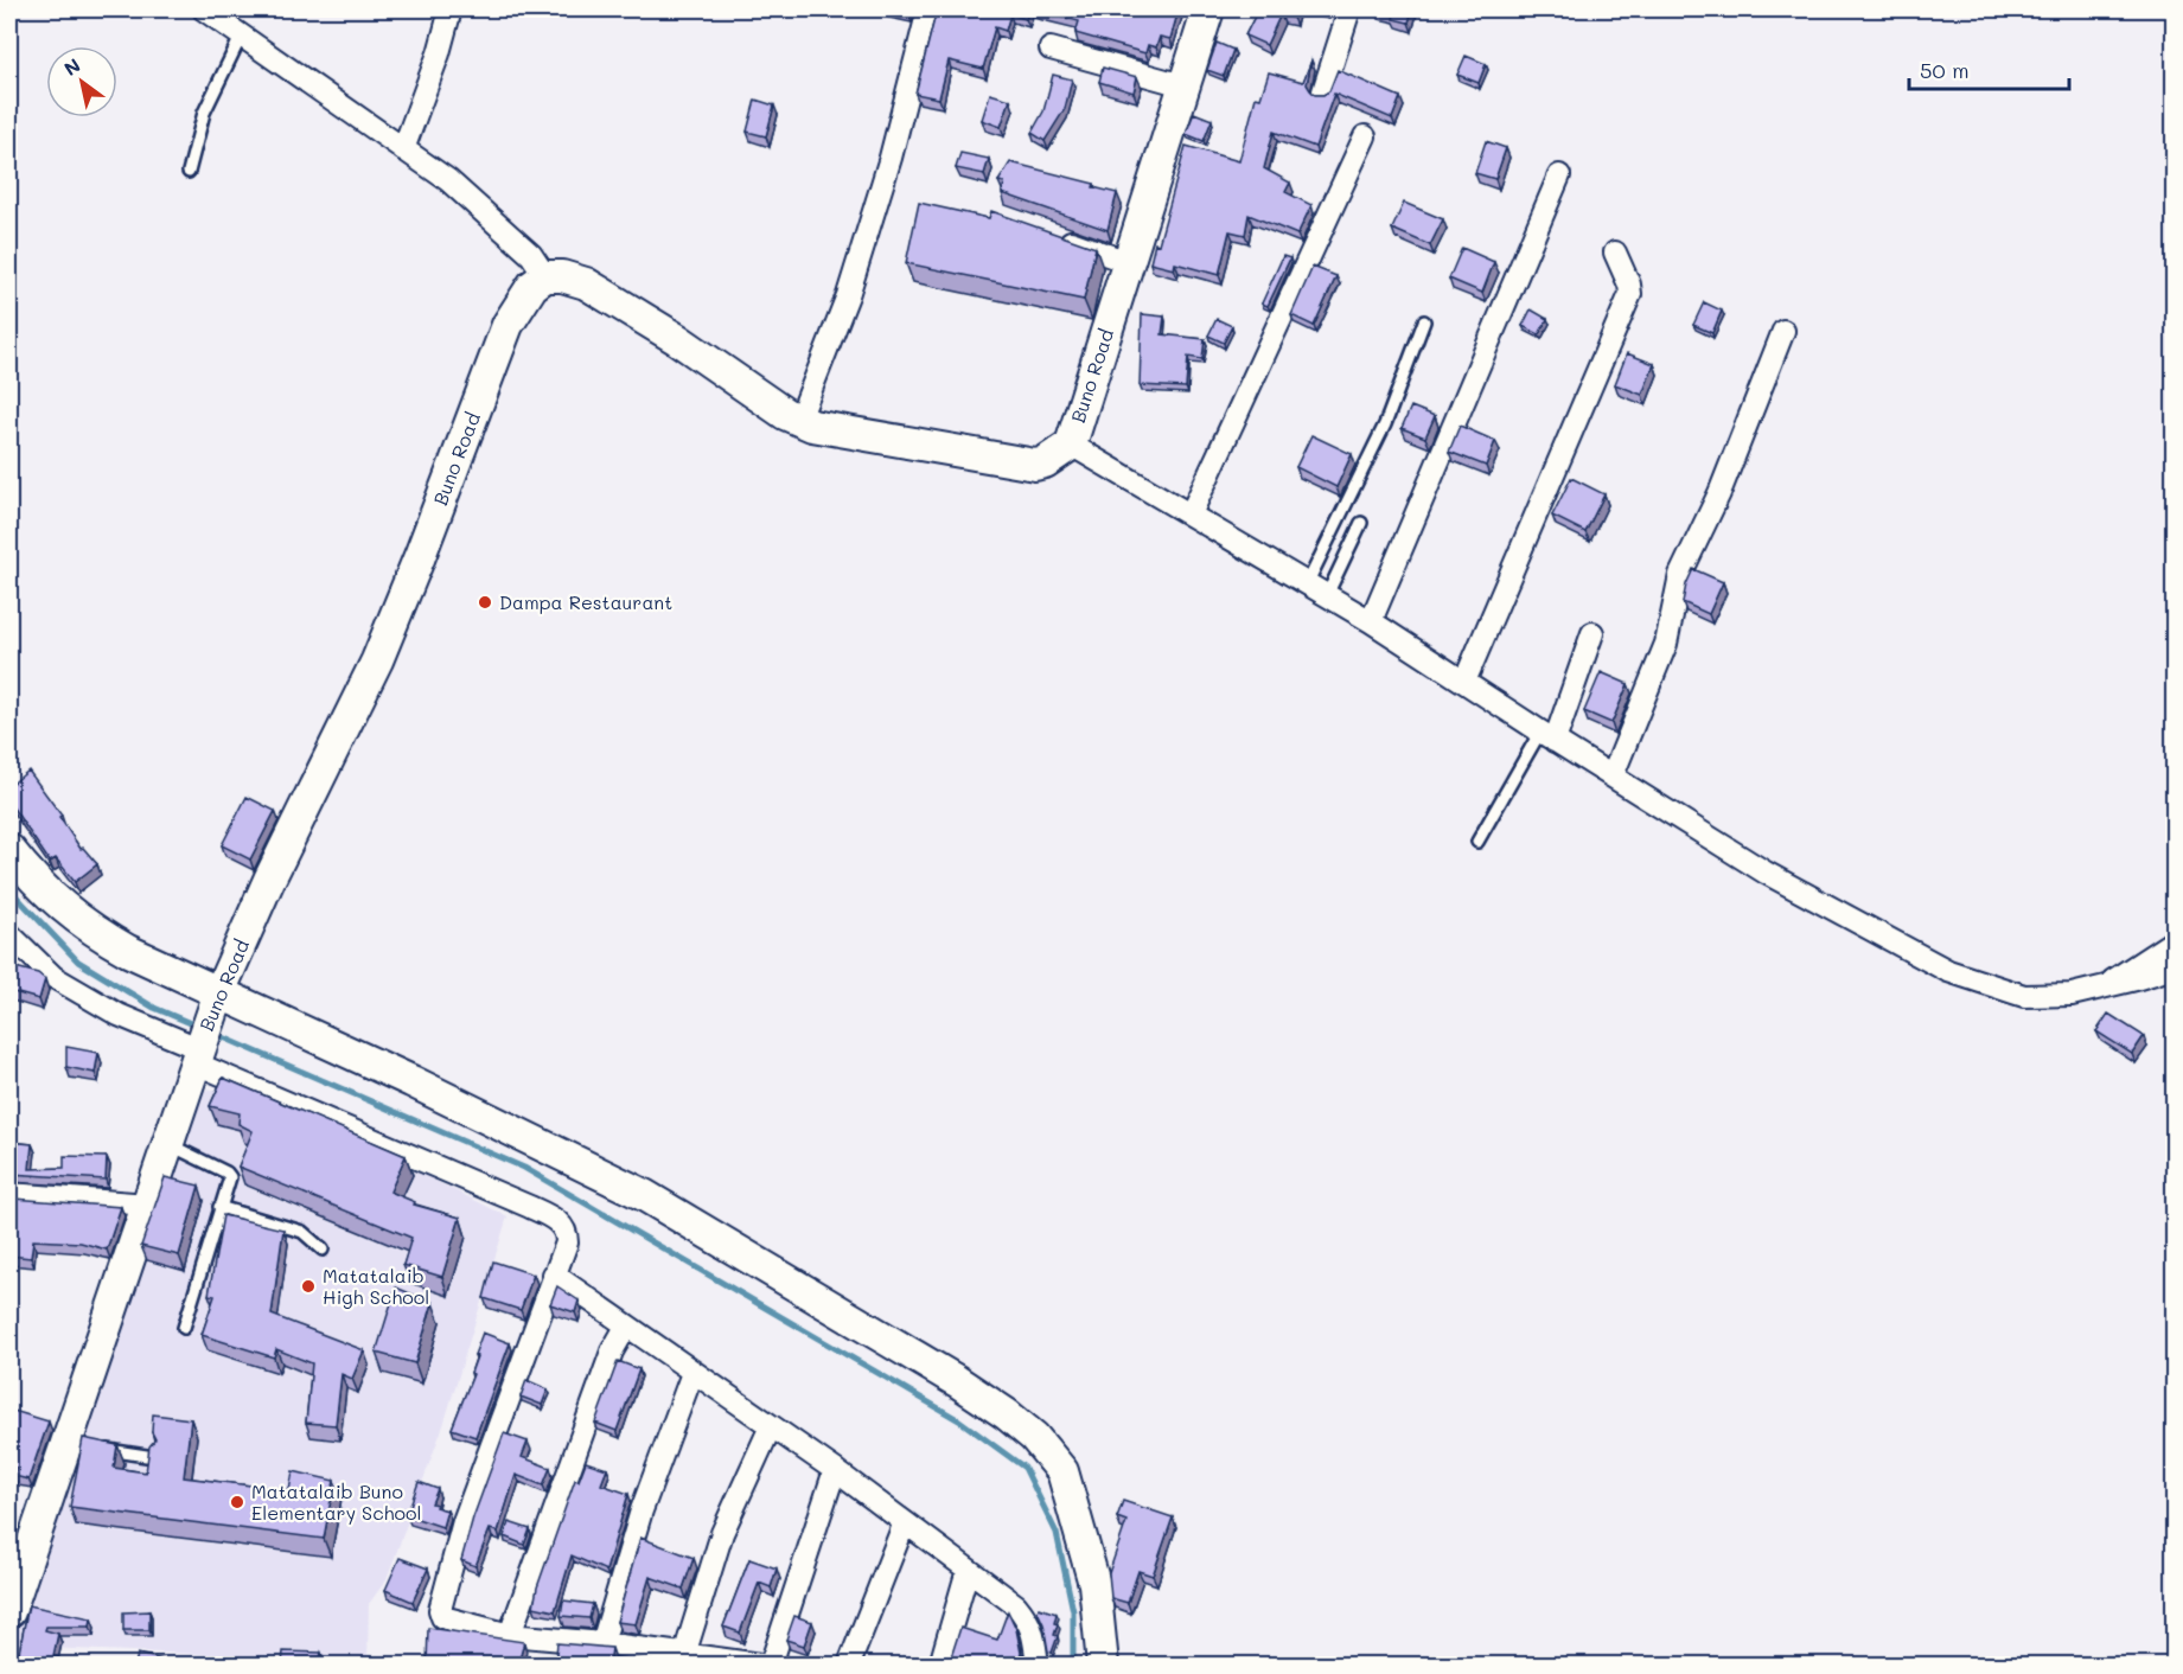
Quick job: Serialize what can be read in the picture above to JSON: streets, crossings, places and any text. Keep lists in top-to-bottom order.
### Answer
{
  "streets": {
    "street": ["Buno Road"]
  },
  "places": ["Dampa Restaurant", "Matatalaib High School", "Matatalaib Buno Elementary School"],
  "scale_bar": "50 m",
  "north": "top left"
}
